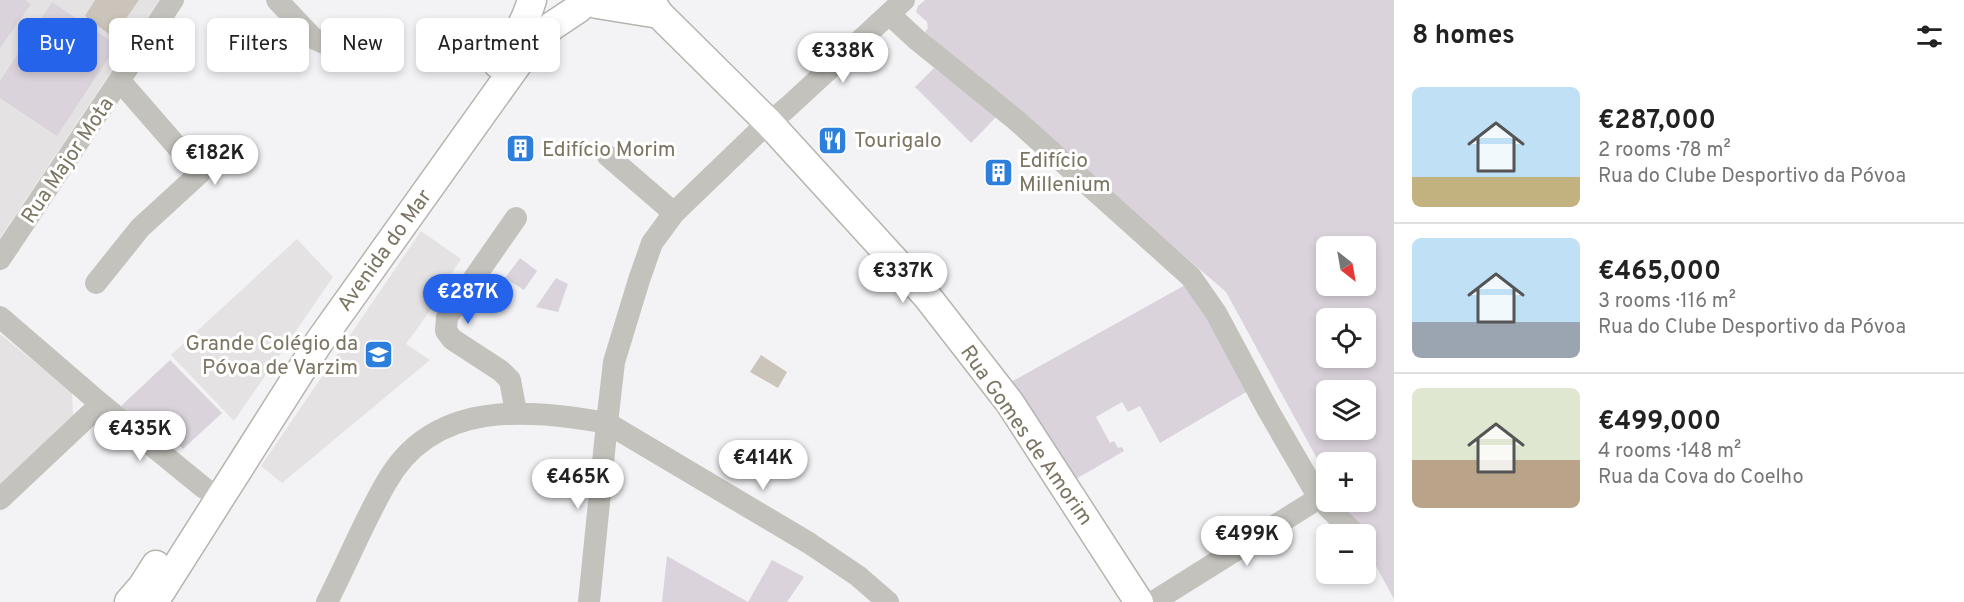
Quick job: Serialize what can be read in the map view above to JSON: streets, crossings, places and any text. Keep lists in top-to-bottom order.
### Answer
{
  "streets": {
    "main road": ["Avenida do Mar", "Rua Gomes de Amorim"],
    "street": ["Rua Major Mota"]
  },
  "crossings": [
    ["Avenida do Mar", "Rua Gomes de Amorim"]
  ],
  "places": {
    "restaurant": ["Tourigalo"],
    "building": ["Edifício Morim", "Edifício Millenium"],
    "school or university": ["Grande Colégio da Póvoa de Varzim"]
  },
  "north": "bottom right",
  "page": {
    "heading": "8 homes",
    "chip": [
      "Buy",
      "Rent",
      "Filters",
      "New",
      "Apartment"
    ],
    "price": [
      "€338K",
      "€182K",
      "€337K",
      "€287K",
      "€435K",
      "€414K",
      "€465K",
      "€499K"
    ],
    "list": [
      {
        "name": "€287,000",
        "note": "2 rooms · 78 m² · Rua do Clube Desportivo da Póvoa"
      },
      {
        "name": "€465,000",
        "note": "3 rooms · 116 m² · Rua do Clube Desportivo da Póvoa"
      },
      {
        "name": "€499,000",
        "note": "4 rooms · 148 m² · Rua da Cova do Coelho"
      }
    ],
    "map_buttons": ["+", "−"]
  }
}
